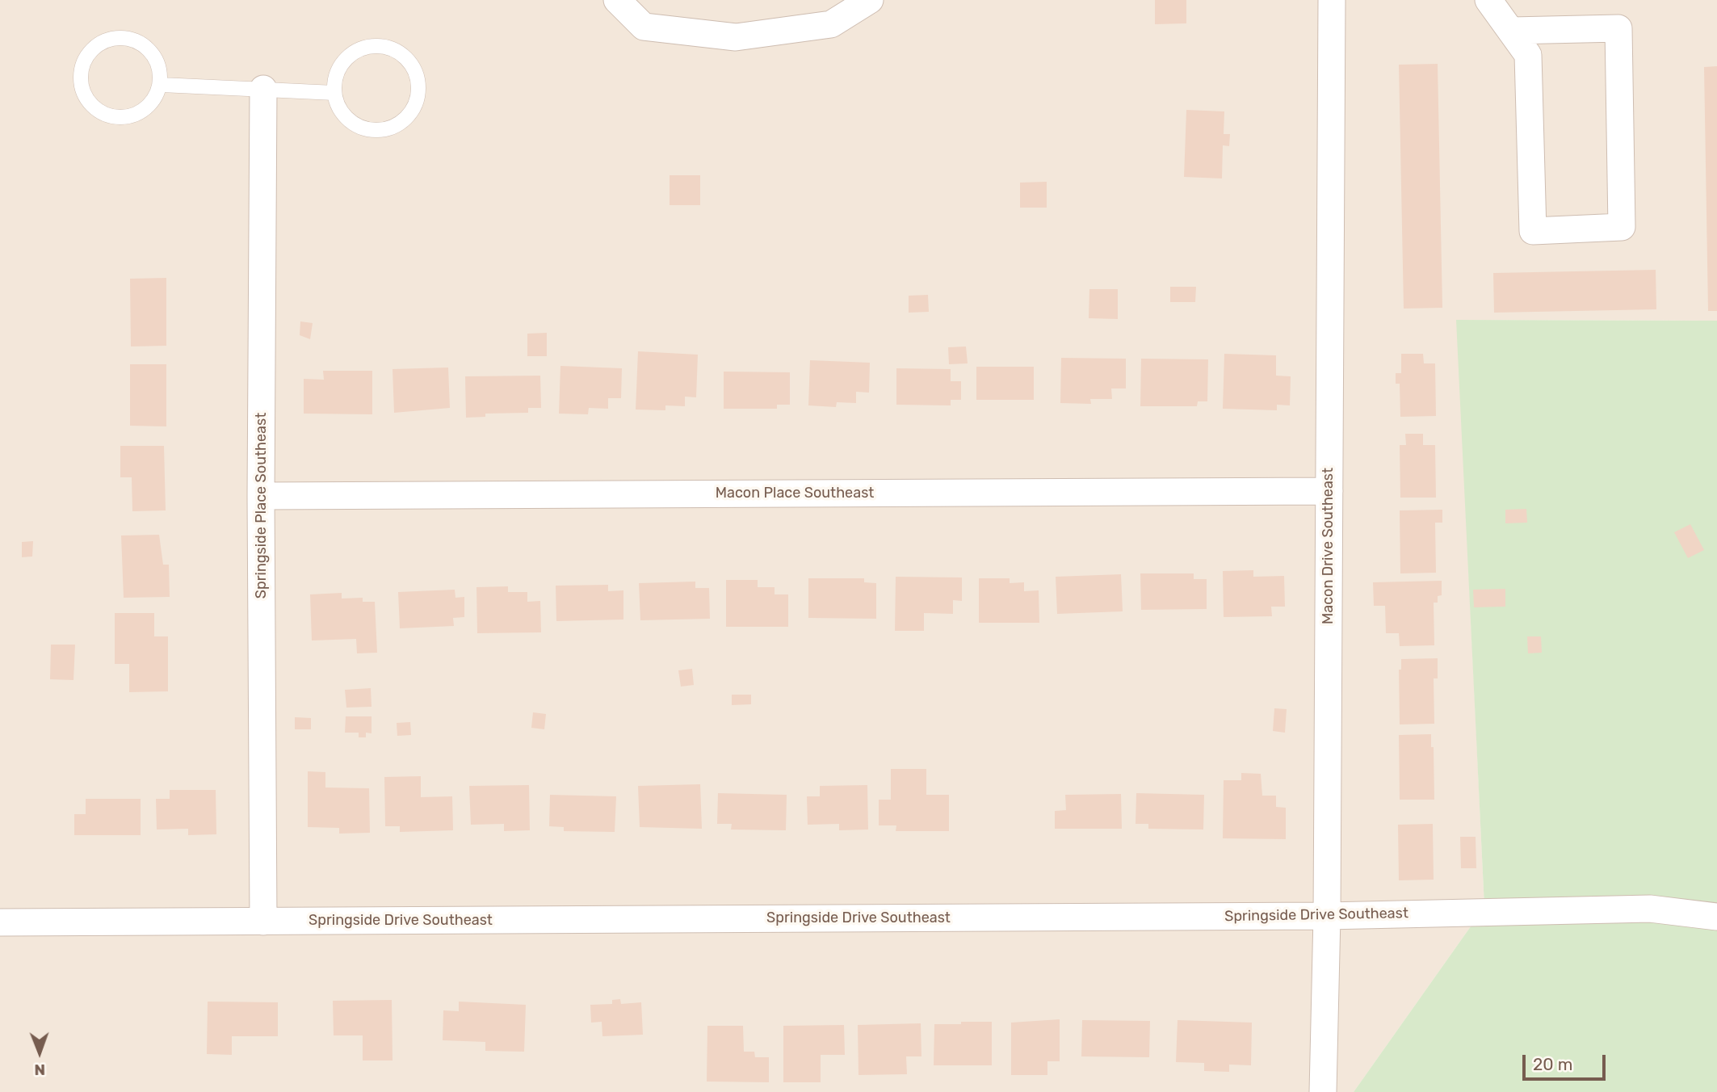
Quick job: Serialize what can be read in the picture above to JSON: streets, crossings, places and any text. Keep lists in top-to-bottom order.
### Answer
{
  "streets": {
    "street": [
      "Macon Place Southeast",
      "Springside Place Southeast",
      "Macon Drive Southeast",
      "Springside Drive Southeast"
    ]
  },
  "crossings": [
    ["Macon Place Southeast", "Springside Place Southeast"],
    ["Macon Place Southeast", "Macon Drive Southeast"],
    ["Springside Place Southeast", "Springside Drive Southeast"],
    ["Macon Drive Southeast", "Springside Drive Southeast"]
  ],
  "scale_bar": "20 m",
  "north": "bottom"
}
